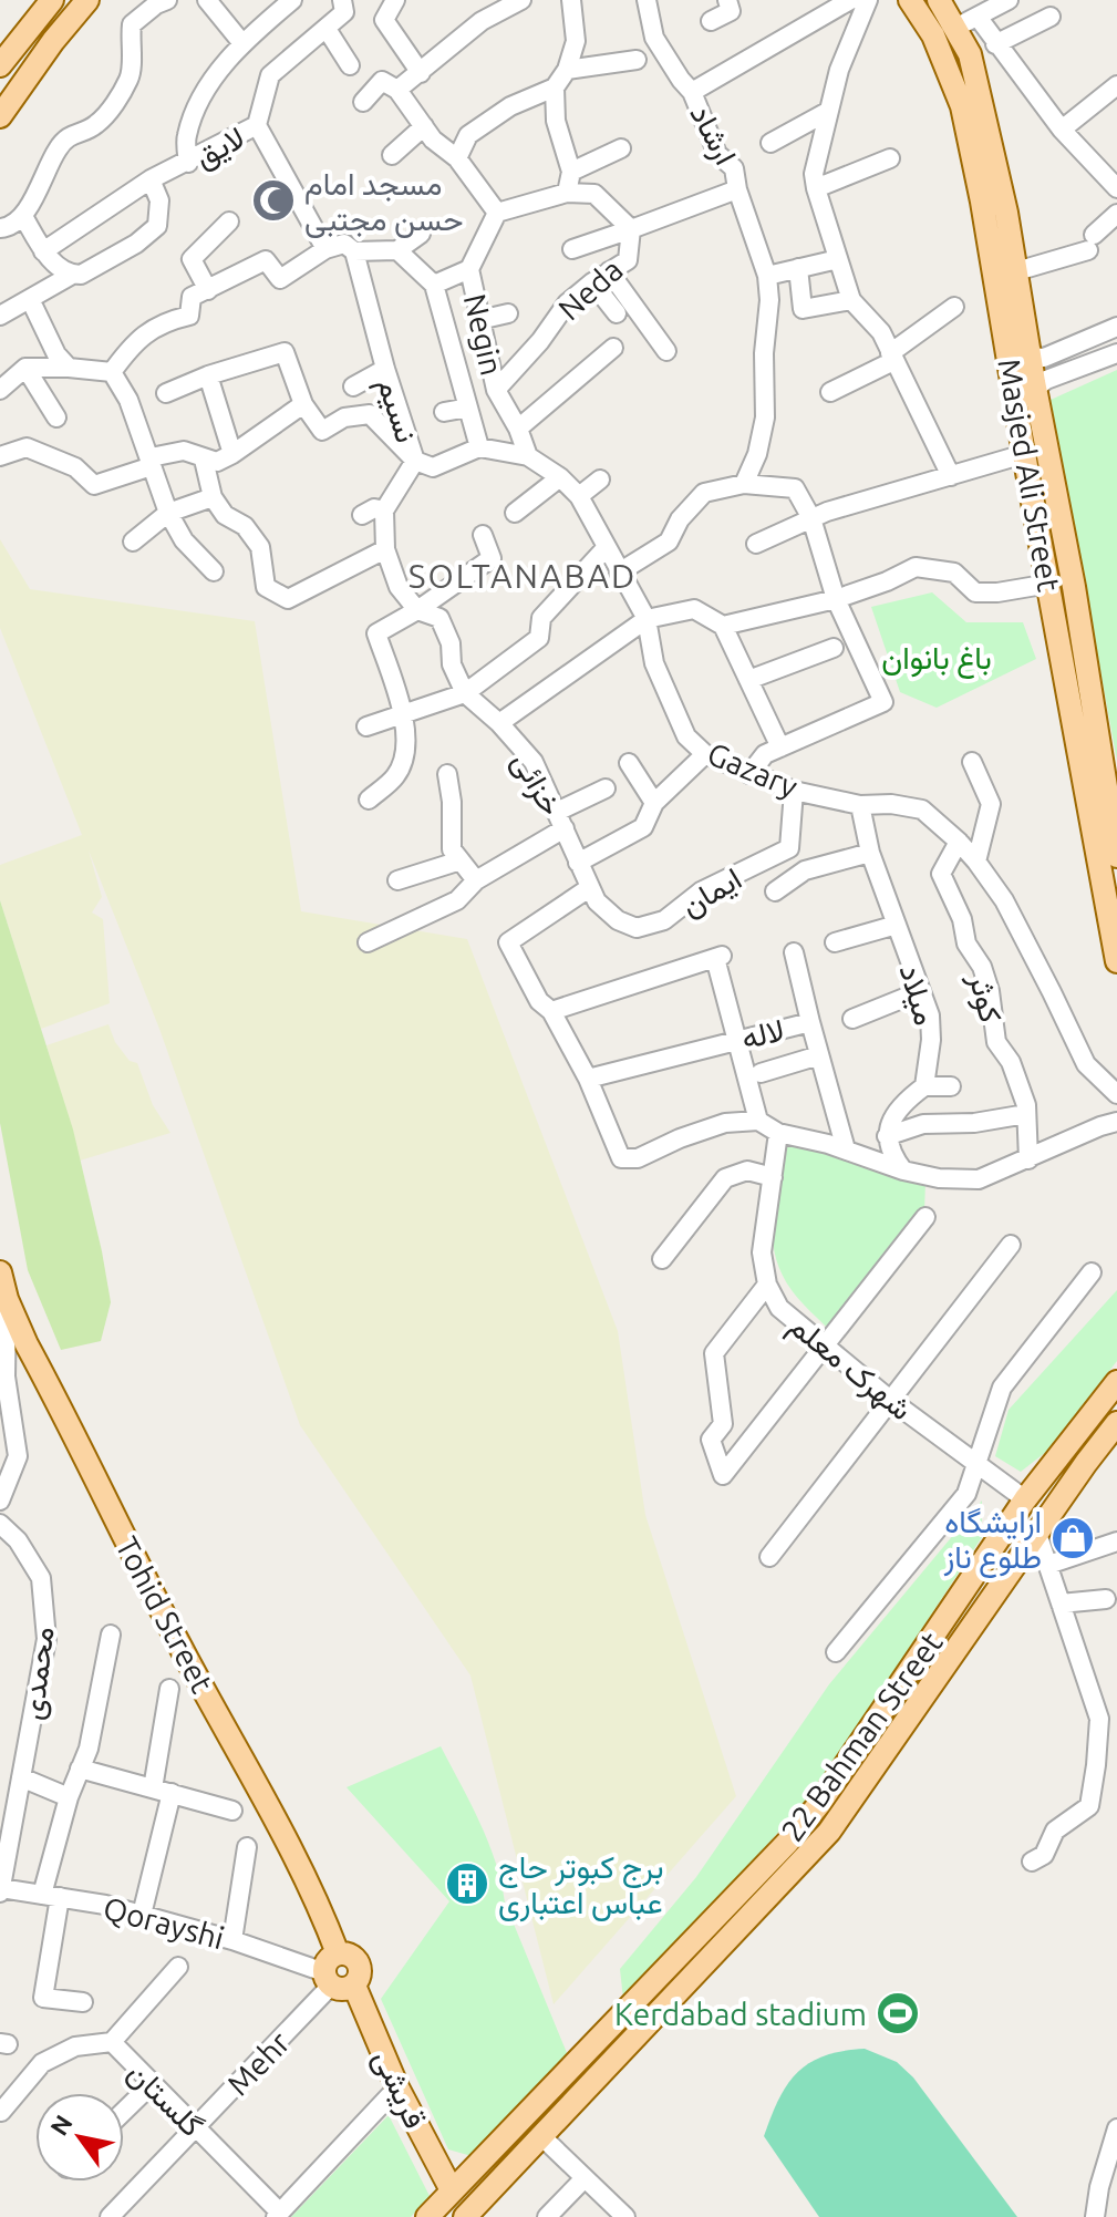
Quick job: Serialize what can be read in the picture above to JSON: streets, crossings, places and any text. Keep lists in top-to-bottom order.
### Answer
{
  "streets": {
    "main road": [
      "Masjed Ali Street",
      "Tohid Street",
      "22 Bahman Street",
      "قریشی"
    ],
    "street": [
      "ارشاد",
      "لایق",
      "Neda",
      "Negin",
      "نسیم",
      "Gazary",
      "خزائی",
      "ایمان",
      "میلاد",
      "کوثر",
      "لاله",
      "شهرک معلم",
      "محمدی",
      "Qorayshi",
      "Mehr",
      "گلستان"
    ]
  },
  "crossings": [
    ["ارشاد", "Neda"],
    ["لایق", "نسیم"],
    ["Neda", "Negin"],
    ["Negin", "Gazary"],
    ["Gazary", "ایمان"],
    ["Gazary", "میلاد"],
    ["Gazary", "کوثر"],
    ["خزائی", "ایمان"],
    ["شهرک معلم", "22 Bahman Street"],
    ["Tohid Street", "Qorayshi"],
    ["Tohid Street", "Mehr"],
    ["Tohid Street", "قریشی"],
    ["محمدی", "Qorayshi"],
    ["22 Bahman Street", "قریشی"],
    ["Qorayshi", "Mehr"],
    ["Qorayshi", "قریشی"],
    ["Mehr", "قریشی"],
    ["Mehr", "گلستان"]
  ],
  "districts": ["SOLTANABAD"],
  "parks": ["باغ بانوان"],
  "places": {
    "mosque": ["مسجد امام حسن مجتبی"],
    "shop": ["ارایشگاه طلوع ناز"],
    "building": ["برج کبوتر حاج عباس اعتباری"],
    "sports": ["Kerdabad stadium"]
  },
  "north": "top left"
}
